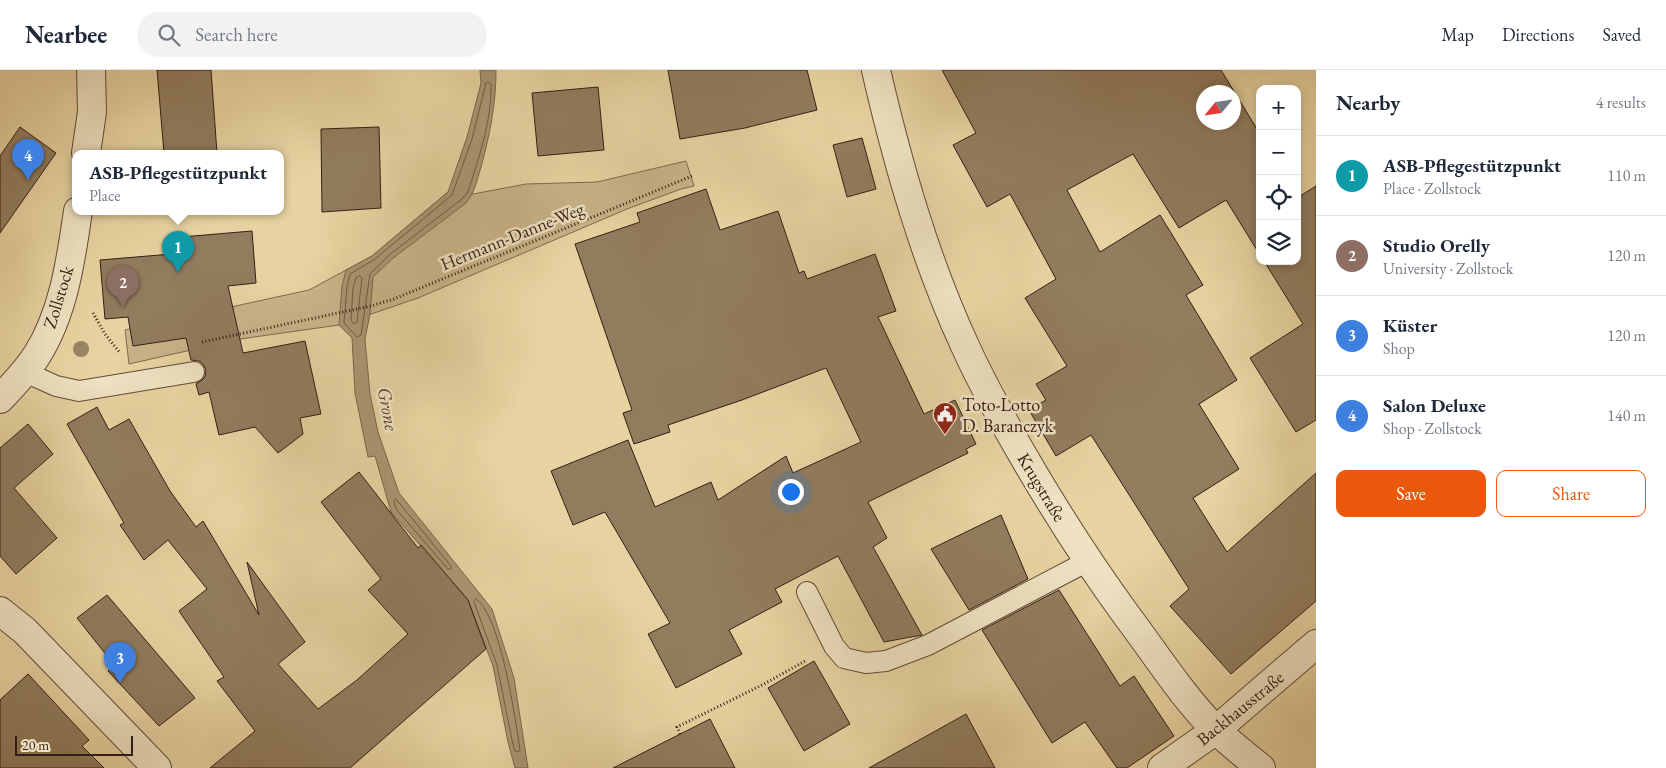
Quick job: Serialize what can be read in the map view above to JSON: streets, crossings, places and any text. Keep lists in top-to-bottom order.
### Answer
{
  "streets": {
    "street": ["Zollstock", "Krugstraße", "Backhausstraße"],
    "path": ["Hermann-Danne-Weg"]
  },
  "crossings": [
    ["Krugstraße", "Backhausstraße"]
  ],
  "water": ["Grone"],
  "places": {
    "public building": ["Toto-Lotto D. Baranczyk"]
  },
  "scale_bar": "20 m",
  "north": "bottom left",
  "page": {
    "header": "Nearbee",
    "search": "Search here",
    "nav": ["Map", "Directions", "Saved"],
    "heading": ["Nearby", "4 results"],
    "map_buttons": ["+", "−"],
    "list": [
      {
        "mark": "1",
        "name": "ASB-Pflegestützpunkt",
        "note": "Place · Zollstock",
        "value": "110 m"
      },
      {
        "mark": "2",
        "name": "Studio Orelly",
        "note": "University · Zollstock",
        "value": "120 m"
      },
      {
        "mark": "3",
        "name": "Küster",
        "note": "Shop",
        "value": "120 m"
      },
      {
        "mark": "4",
        "name": "Salon Deluxe",
        "note": "Shop · Zollstock",
        "value": "140 m"
      }
    ],
    "pins": [
      "4",
      "1",
      "2",
      "3"
    ],
    "popup": ["ASB-Pflegestützpunkt", "Place"],
    "buttons": ["Save", "Share"],
    "scale": "20 m"
  }
}
